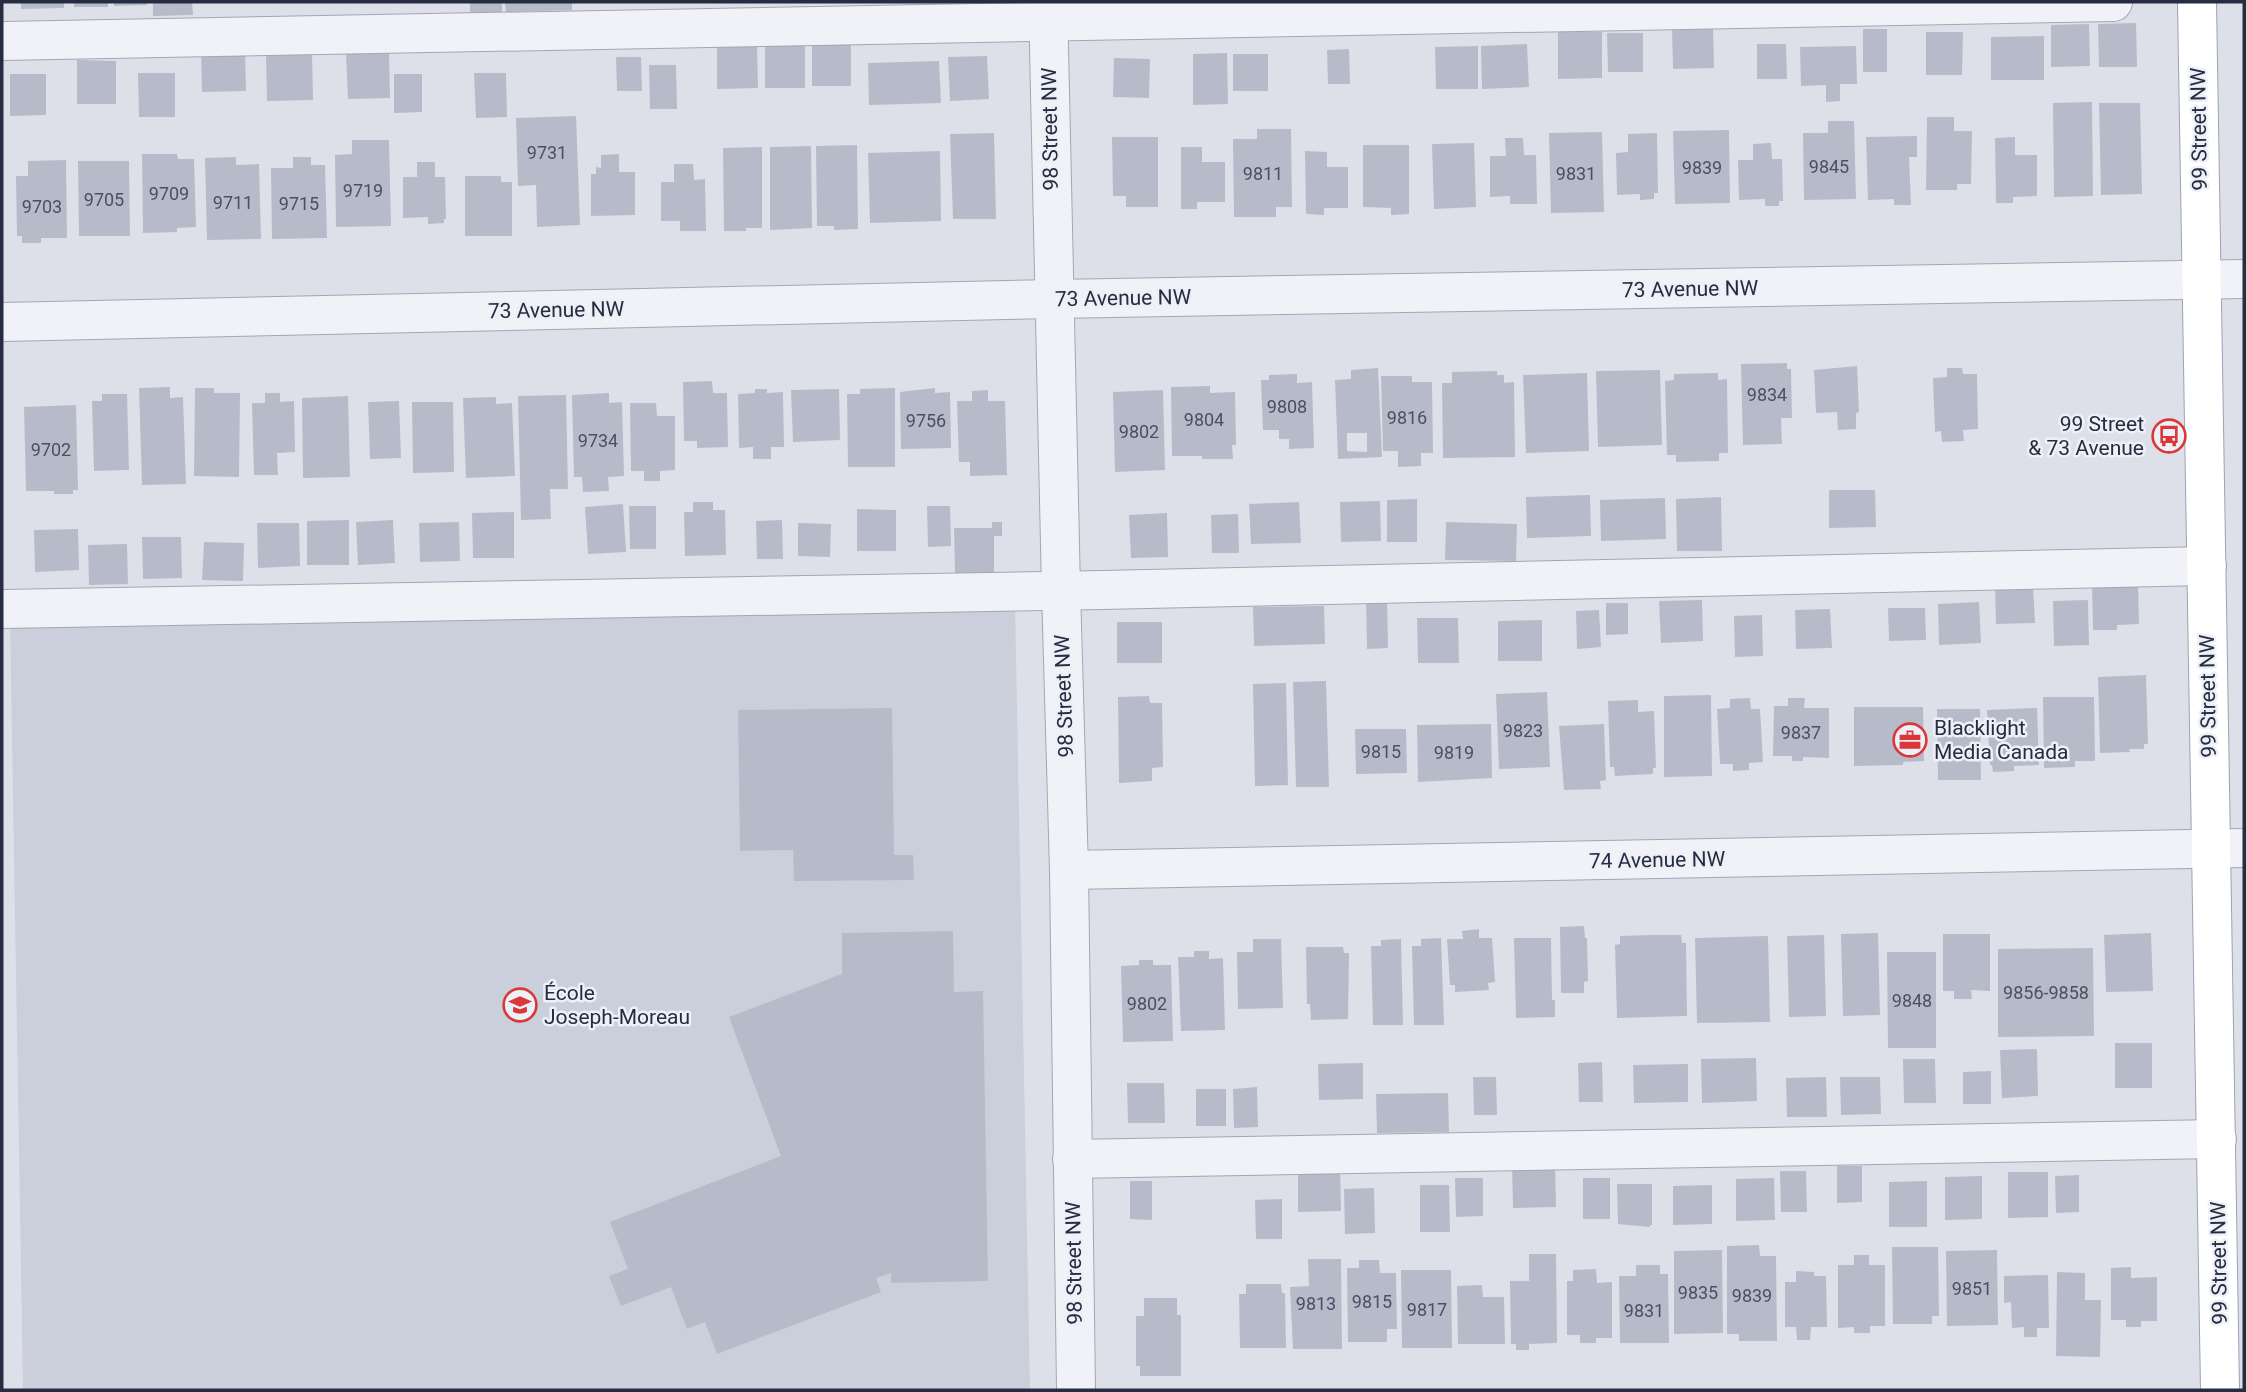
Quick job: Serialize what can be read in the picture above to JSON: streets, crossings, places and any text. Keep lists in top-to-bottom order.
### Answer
{
  "streets": {
    "main road": ["99 Street NW"],
    "street": ["98 Street NW", "73 Avenue NW", "74 Avenue NW"]
  },
  "crossings": [
    ["98 Street NW", "73 Avenue NW"],
    ["98 Street NW", "74 Avenue NW"],
    ["99 Street NW", "73 Avenue NW"],
    ["99 Street NW", "74 Avenue NW"]
  ],
  "places": {
    "bus stop": ["99 Street & 73 Avenue"],
    "office": ["Blacklight Media Canada"],
    "school or university": ["École Joseph-Moreau"]
  },
  "house_numbers": [
    "9731",
    "9845",
    "9839",
    "9811",
    "9831",
    "9719",
    "9709",
    "9705",
    "9711",
    "9715",
    "9703",
    "9834",
    "9808",
    "9816",
    "9804",
    "9756",
    "9802",
    "9734",
    "9702",
    "9823",
    "9837",
    "9815",
    "9819",
    "9856-9858",
    "9848",
    "9802",
    "9851",
    "9835",
    "9839",
    "9815",
    "9813",
    "9817",
    "9831"
  ]
}
